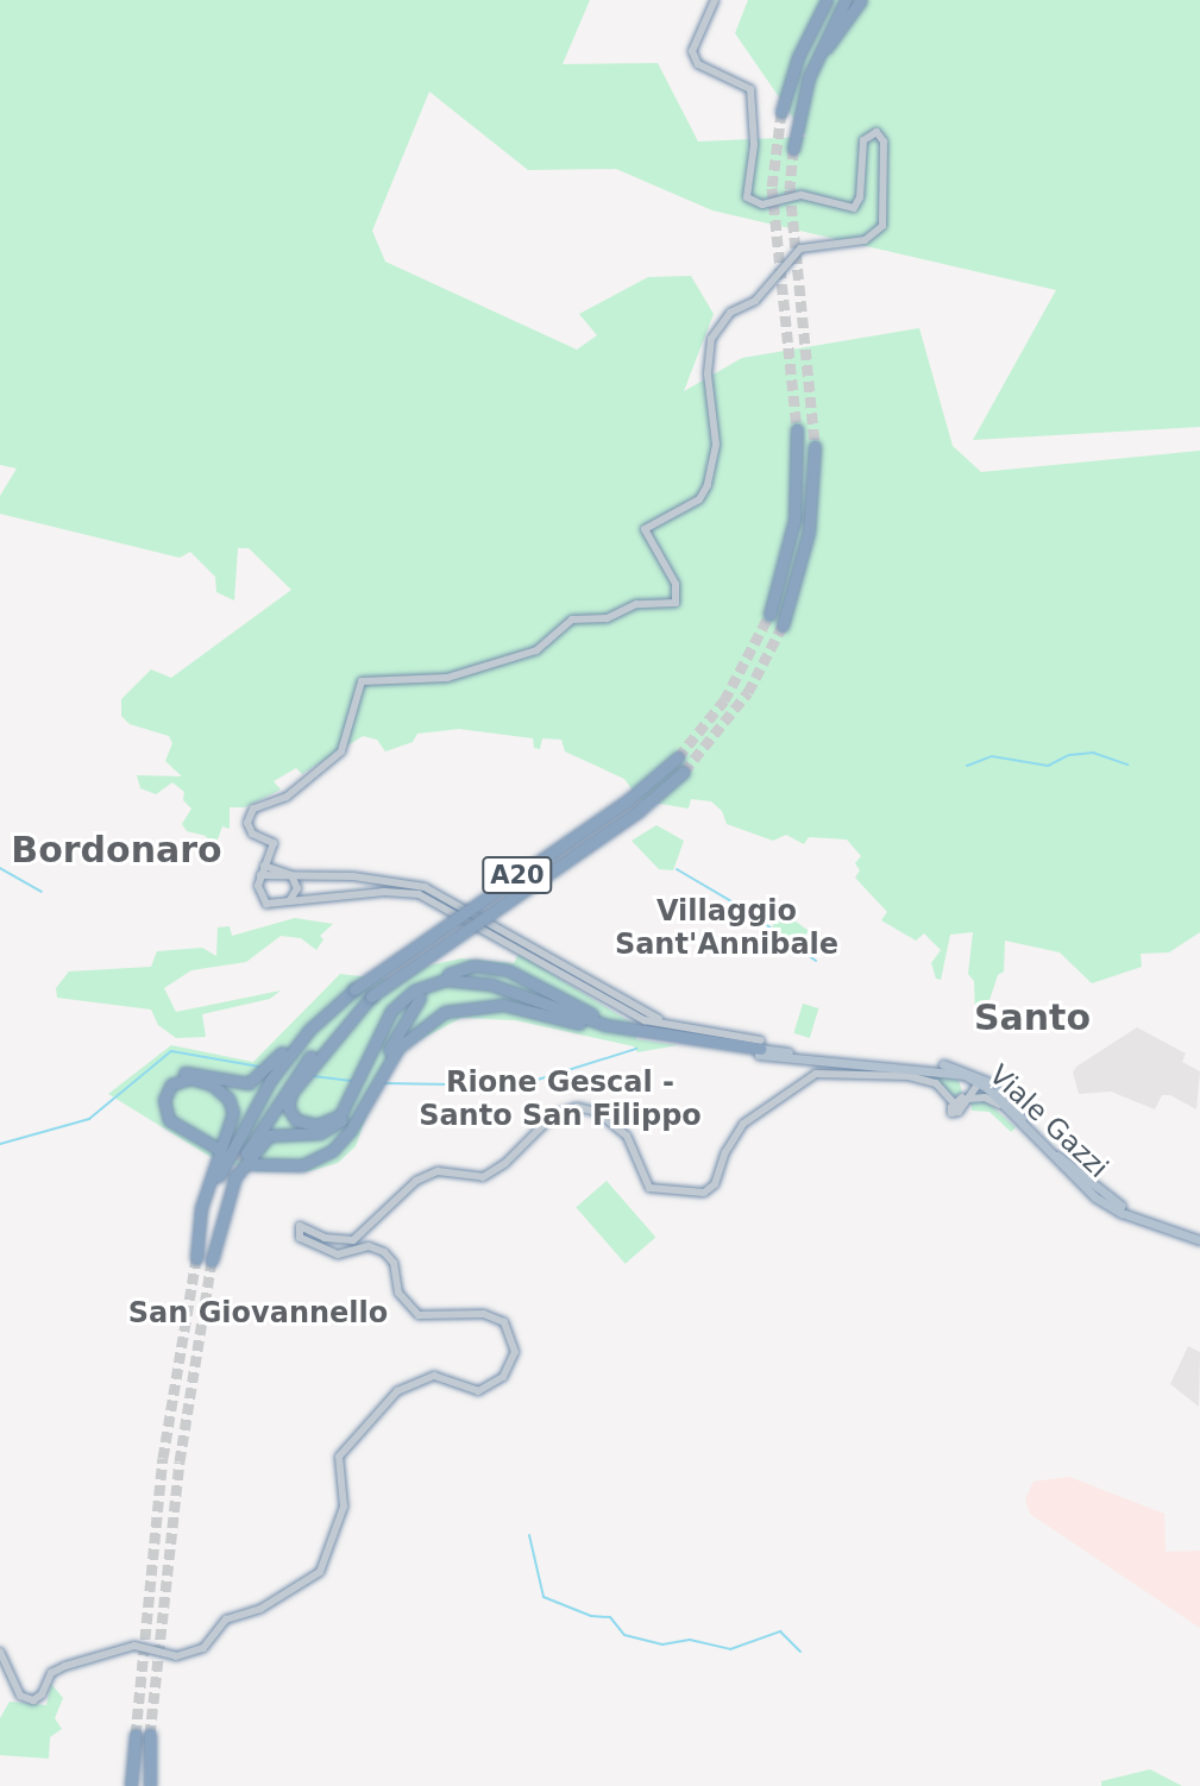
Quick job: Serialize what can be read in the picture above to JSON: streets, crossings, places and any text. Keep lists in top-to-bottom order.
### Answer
{
  "streets": {
    "highway": ["A20"],
    "main road": ["Viale Gazzi"]
  },
  "districts": [
    "Bordonaro",
    "Villaggio Sant'Annibale",
    "Santo",
    "Rione Gescal - Santo San Filippo",
    "San Giovannello"
  ]
}
